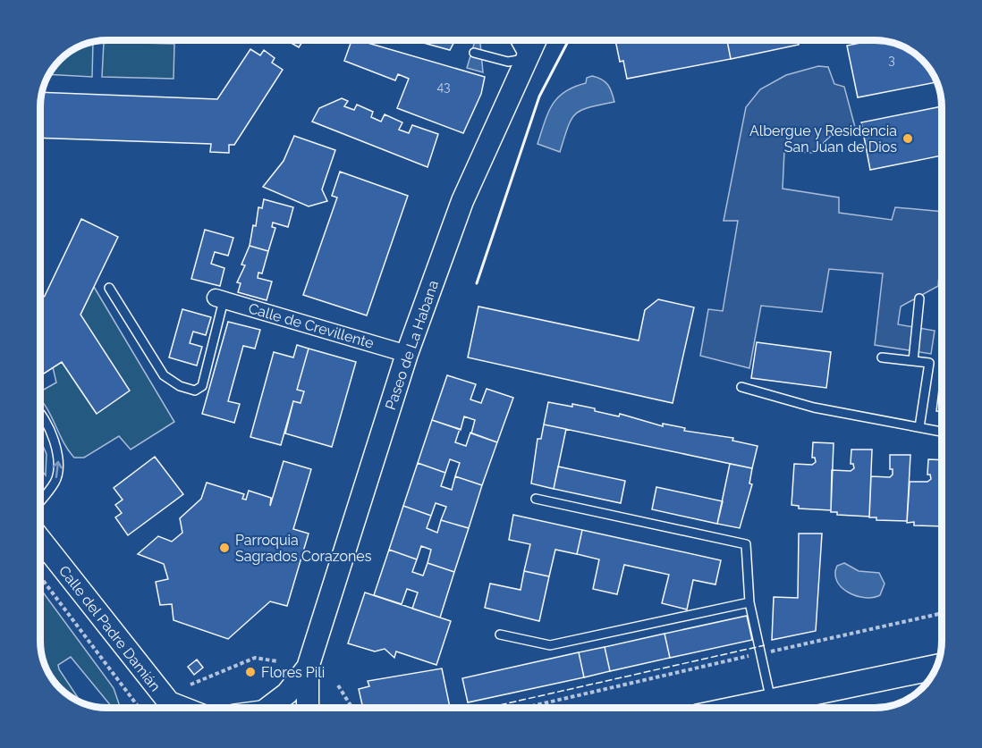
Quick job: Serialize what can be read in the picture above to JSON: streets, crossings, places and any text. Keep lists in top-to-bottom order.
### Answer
{
  "streets": {
    "street": ["Calle de Crevillente", "Paseo de La Habana", "Calle del Padre Damián"]
  },
  "crossings": [
    ["Calle de Crevillente", "Paseo de La Habana"]
  ],
  "places": ["Albergue y Residencia San Juan de Dios", "Parroquia Sagrados Corazones", "Flores Pili"],
  "house_numbers": ["3", "43"]
}
